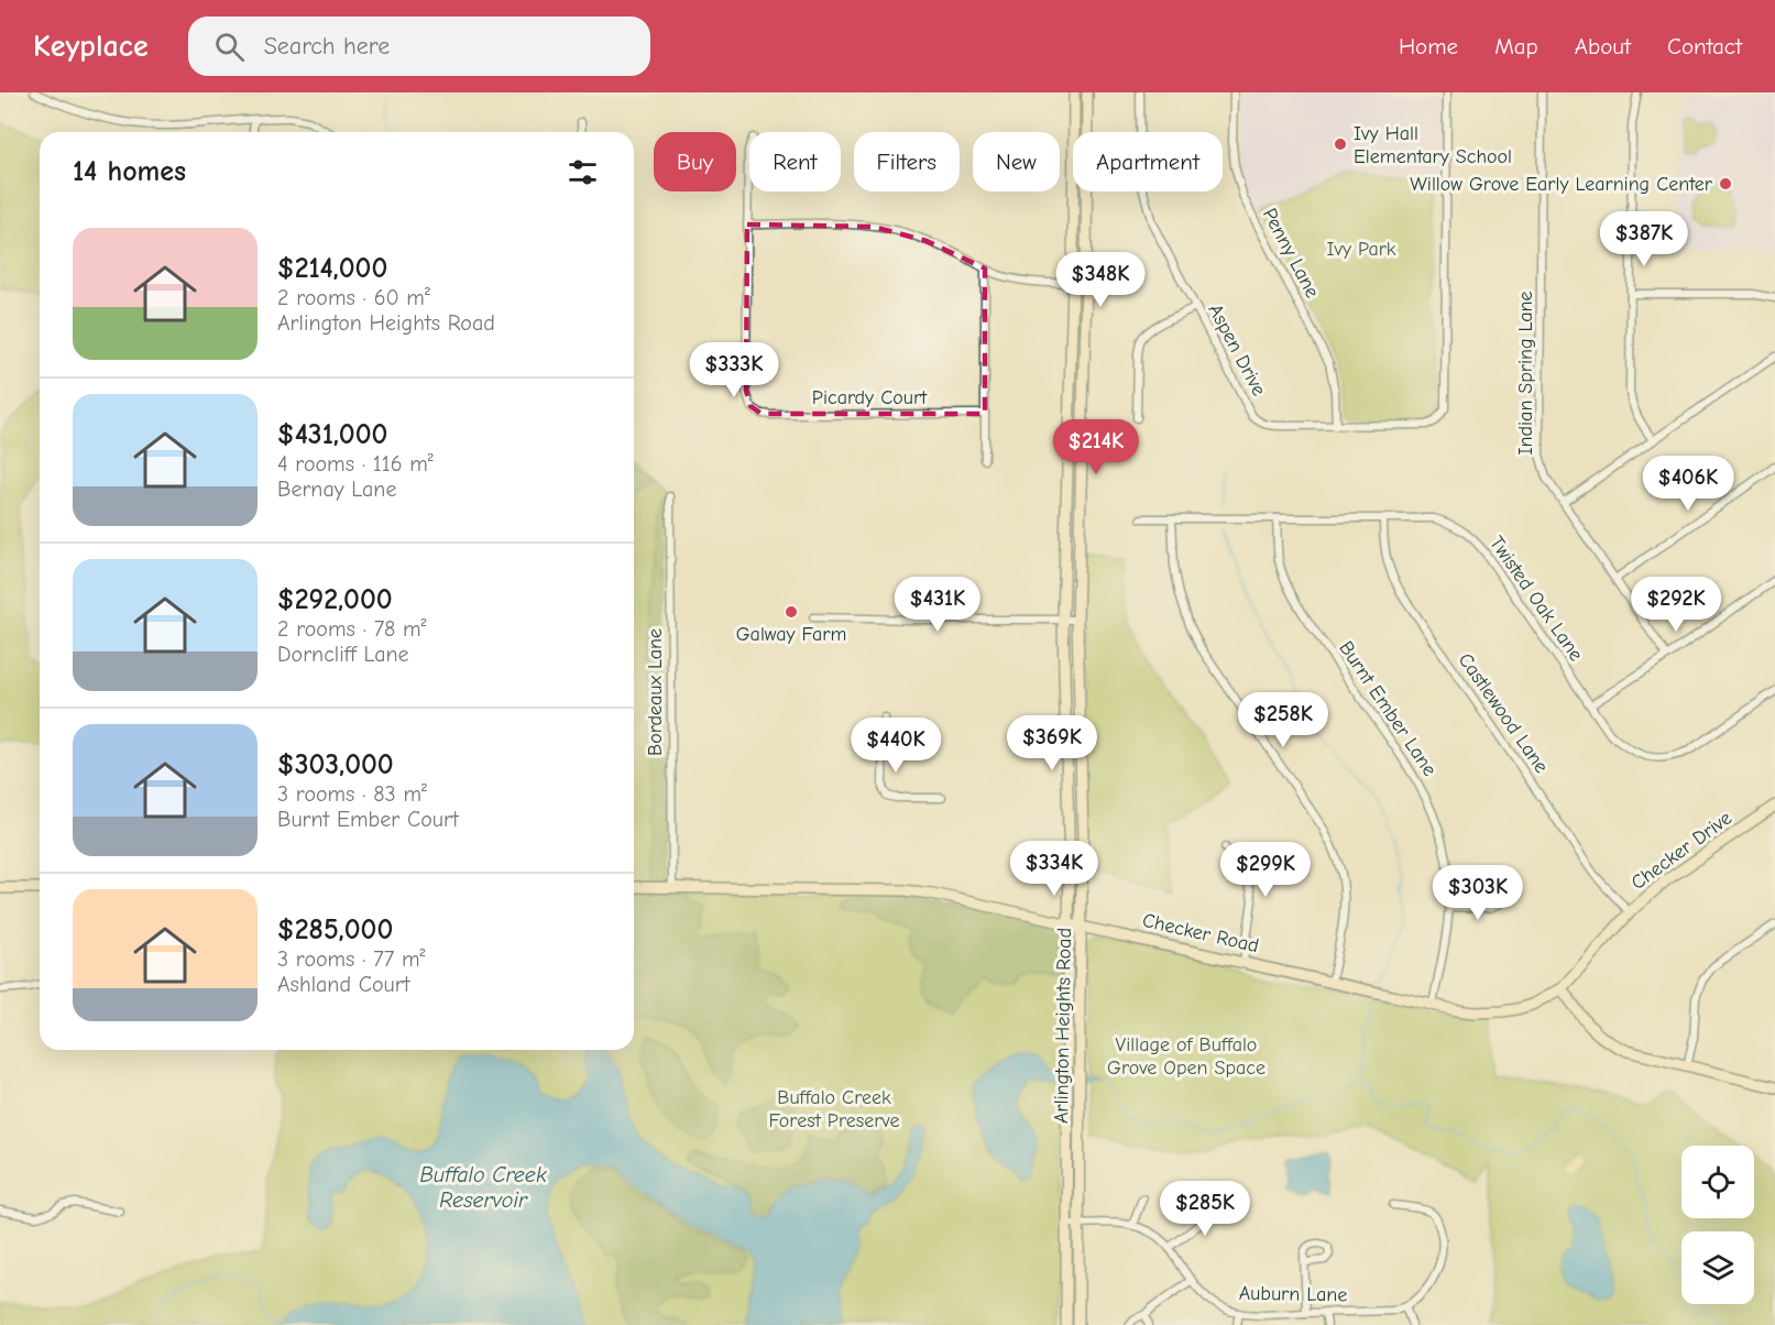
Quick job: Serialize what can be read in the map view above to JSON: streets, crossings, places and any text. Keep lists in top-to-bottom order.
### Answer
{
  "streets": {
    "main road": ["Checker Drive", "Checker Road", "Arlington Heights Road"],
    "street": [
      "Penny Lane",
      "Aspen Drive",
      "Indian Spring Lane",
      "Picardy Court",
      "Twisted Oak Lane",
      "Bordeaux Lane",
      "Burnt Ember Lane",
      "Castlewood Lane",
      "Auburn Lane"
    ]
  },
  "crossings": [
    ["Penny Lane", "Aspen Drive"],
    ["Twisted Oak Lane", "Burnt Ember Lane"],
    ["Twisted Oak Lane", "Castlewood Lane"],
    ["Bordeaux Lane", "Checker Road"],
    ["Burnt Ember Lane", "Checker Road"],
    ["Castlewood Lane", "Checker Drive"],
    ["Checker Drive", "Checker Road"],
    ["Checker Road", "Arlington Heights Road"],
    ["Arlington Heights Road", "Auburn Lane"]
  ],
  "water": ["Buffalo Creek Reservoir"],
  "parks": ["Ivy Park", "Village of Buffalo Grove Open Space", "Buffalo Creek Forest Preserve"],
  "places": ["Ivy Hall Elementary School", "Willow Grove Early Learning Center", "Galway Farm"],
  "page": {
    "header": "Keyplace",
    "search": "Search here",
    "nav": [
      "Home",
      "Map",
      "About",
      "Contact"
    ],
    "chip": [
      "Buy",
      "Rent",
      "Filters",
      "New",
      "Apartment"
    ],
    "heading": "14 homes",
    "price": [
      "$387K",
      "$348K",
      "$333K",
      "$214K",
      "$406K",
      "$431K",
      "$292K",
      "$258K",
      "$369K",
      "$440K",
      "$334K",
      "$299K",
      "$303K",
      "$285K"
    ],
    "list": [
      {
        "name": "$214,000",
        "note": "2 rooms · 60 m² · Arlington Heights Road"
      },
      {
        "name": "$431,000",
        "note": "4 rooms · 116 m² · Bernay Lane"
      },
      {
        "name": "$292,000",
        "note": "2 rooms · 78 m² · Dorncliff Lane"
      },
      {
        "name": "$303,000",
        "note": "3 rooms · 83 m² · Burnt Ember Court"
      },
      {
        "name": "$285,000",
        "note": "3 rooms · 77 m² · Ashland Court"
      }
    ]
  }
}
